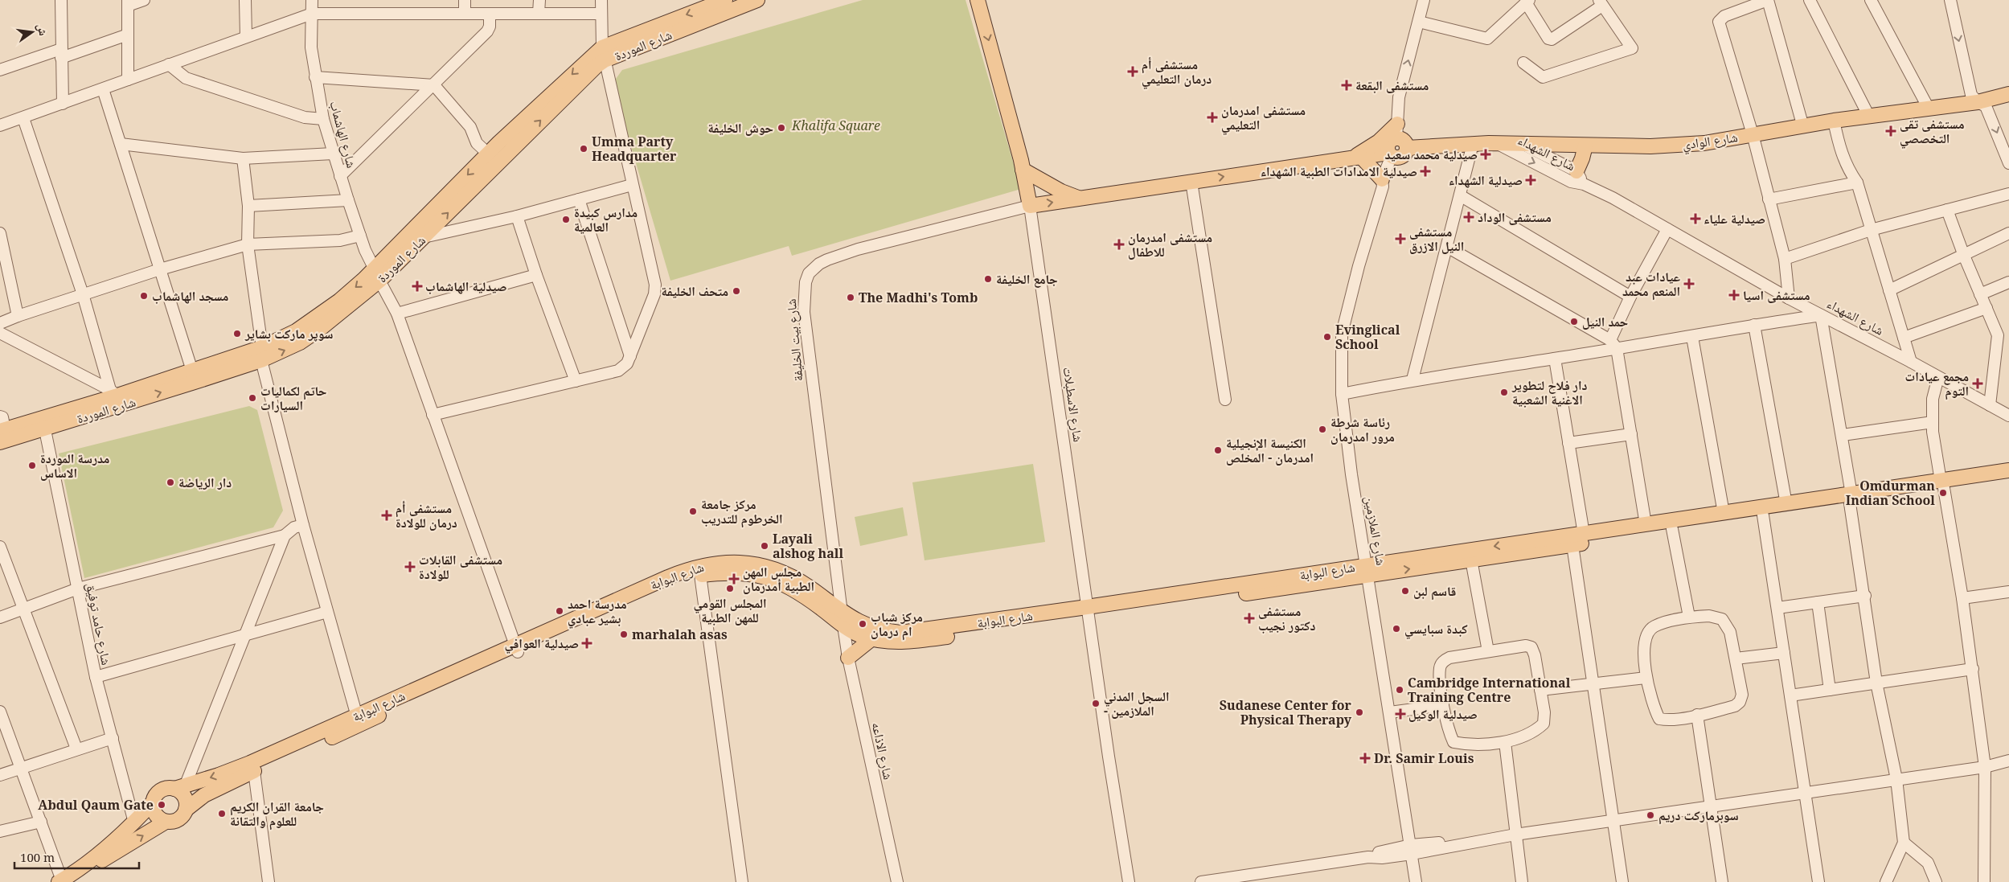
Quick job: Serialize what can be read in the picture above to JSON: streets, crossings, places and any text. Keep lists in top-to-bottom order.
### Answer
{
  "streets": {
    "main road": ["شارع الموردة", "شارع الوادي", "شارع البوابة"],
    "street": [
      "شارع الهاشماب",
      "شارع الشهداء",
      "شارع بيت الخليفة",
      "شارع الاسطبلات",
      "شارع الملازمين",
      "شارع حامد توفيق",
      "شارع الاذاعه"
    ]
  },
  "crossings": [
    ["شارع الموردة", "شارع الهاشماب"],
    ["شارع الموردة", "شارع حامد توفيق"],
    ["شارع الهاشماب", "شارع البوابة"],
    ["شارع الوادي", "شارع الشهداء"],
    ["شارع الوادي", "شارع بيت الخليفة"],
    ["شارع الوادي", "شارع الاسطبلات"],
    ["شارع الوادي", "شارع الملازمين"],
    ["شارع بيت الخليفة", "شارع الاسطبلات"],
    ["شارع بيت الخليفة", "شارع البوابة"],
    ["شارع بيت الخليفة", "شارع الاذاعه"],
    ["شارع الاسطبلات", "شارع البوابة"],
    ["شارع الملازمين", "شارع البوابة"],
    ["شارع البوابة", "شارع الاذاعه"]
  ],
  "parks": ["Khalifa Square"],
  "places": {
    "health": [
      "مستشفى أم درمان التعليمي",
      "مستشفى البقعة",
      "مستشفى امدرمان التعليمي",
      "مستشفى تقى التخصصي",
      "صيدلية محمد سعيد",
      "صيدلية الامدادات الطبية الشهداء",
      "صيدلية الشهداء",
      "مستشفى الوداد",
      "صيدلية علياء",
      "مستشفى النيل الازرق",
      "مستشفى امدرمان للاطفال",
      "عيادات عبد المنعم محمد",
      "صيدلية الهاشماب",
      "مستشفى اسيا",
      "مجمع عيادات التوم",
      "مستشفى أم درمان للولادة",
      "مستشفى القابلات للولادة",
      "مجلس المهن الطبية أمدرمان",
      "مستشفى دكتور نجيب",
      "صيدلية العوافي",
      "صيدلية الوكيل",
      "Dr. Samir Louis"
    ],
    "other": [
      "حوش الخليفة",
      "Umma Party Headquarter",
      "مدارس كبيدة العالمية",
      "جامع الخليفة",
      "متحف الخليفة",
      "مسجد الهاشماب",
      "The Madhi's Tomb",
      "حمد النيل",
      "سوپر مارکت بشاير",
      "Evinglical School",
      "دار فلاح لتطوير الاغنية الشعبية",
      "حاتم لكماليات السيارات",
      "رئاسة شرطة مرور امدرمان",
      "الكنيسة الإنجيلية امدرمان - المخلص",
      "مدرسة الموردة الاساس",
      "دار الرياضة",
      "Omdurman Indian School",
      "مركز جامعة الخرطوم للتدريب",
      "Layali alshog hall",
      "المجلس القومي للمهن الطبية",
      "قاسم لبن",
      "مدرسة احمد بشير عبادي",
      "مركز شباب ام درمان",
      "كبدة سبايسي",
      "marhalah asas",
      "Cambridge International Training Centre",
      "السجل المدني - الملازمين",
      "Sudanese Center for Physical Therapy",
      "Abdul Qaum Gate",
      "جامعة القران الكريم للعلوم والتقانة",
      "سوبرماركت دريم"
    ]
  },
  "scale_bar": "100 m",
  "north": "right"
}
